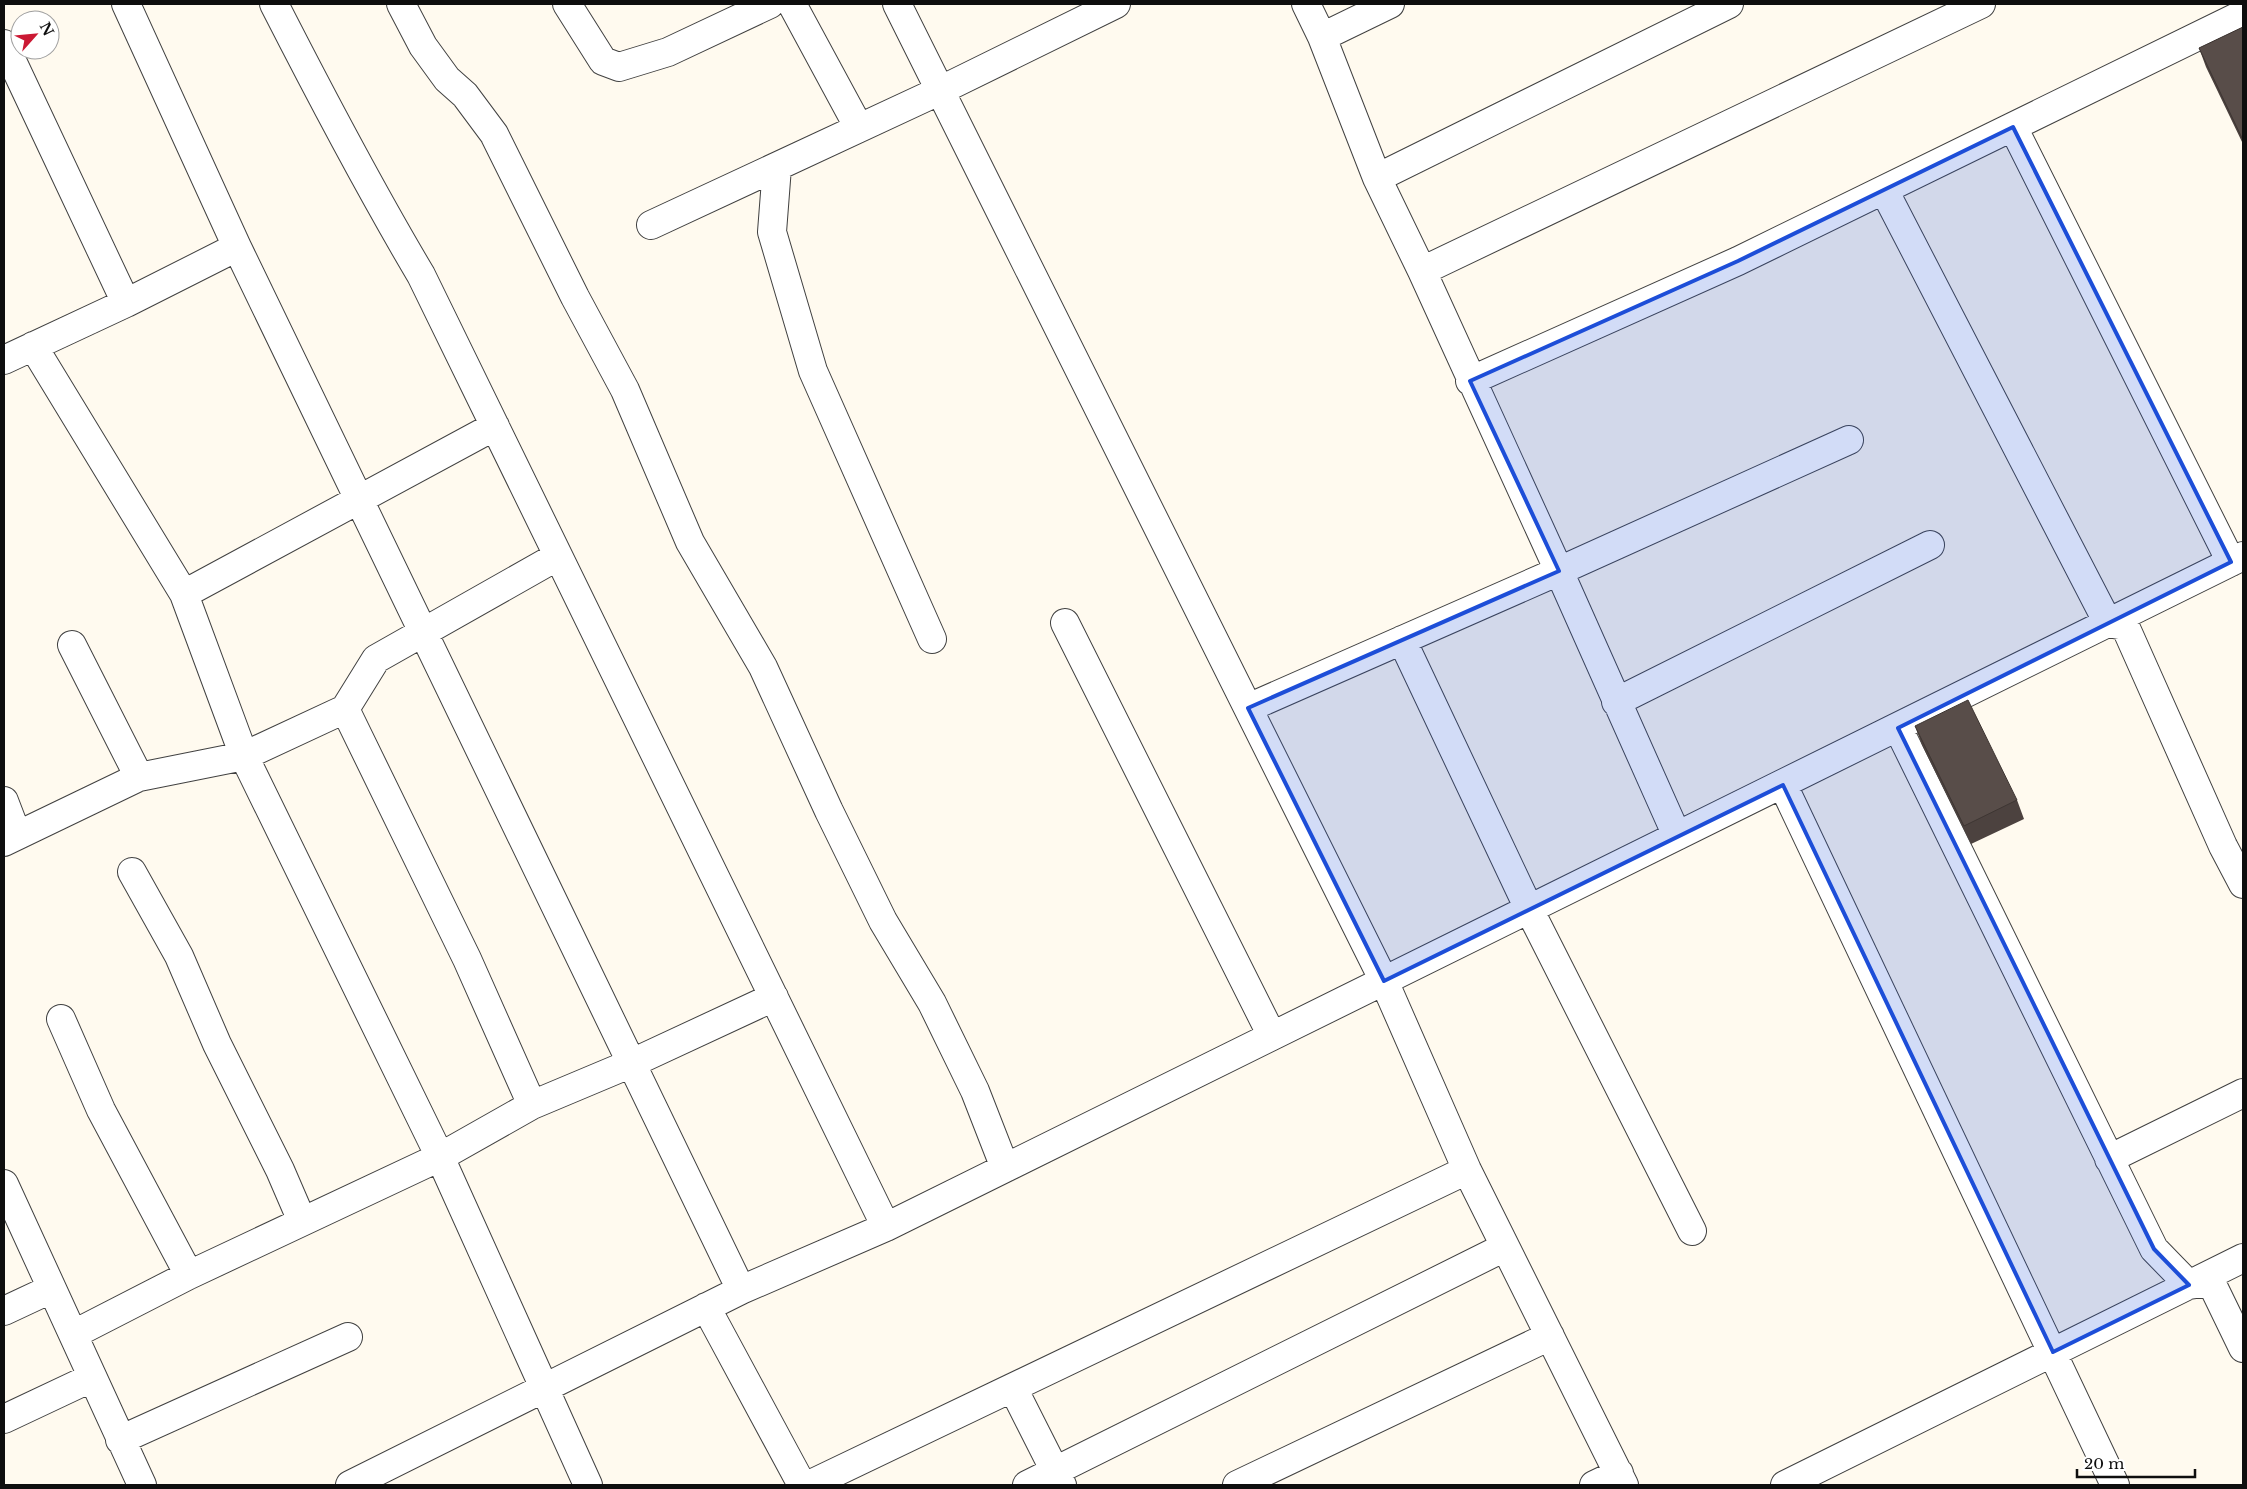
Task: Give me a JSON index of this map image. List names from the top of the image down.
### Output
{
  "scale_bar": "20 m",
  "north": "top right"
}
